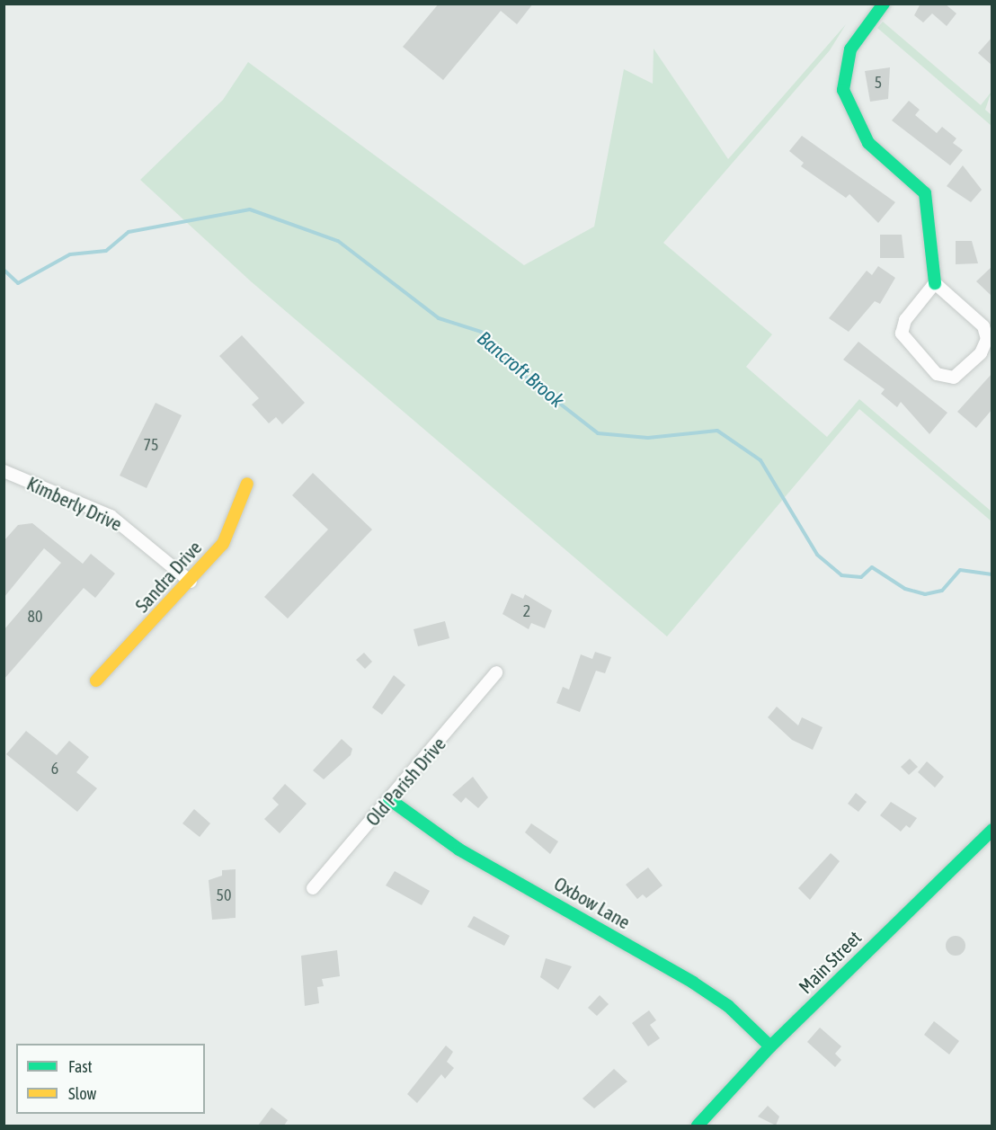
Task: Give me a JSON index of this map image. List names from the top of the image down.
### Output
{
  "streets": {
    "street": [
      "Kimberly Drive",
      "Sandra Drive",
      "Old Parish Drive",
      "Oxbow Lane",
      "Main Street"
    ]
  },
  "crossings": [
    ["Kimberly Drive", "Sandra Drive"],
    ["Old Parish Drive", "Oxbow Lane"],
    ["Oxbow Lane", "Main Street"]
  ],
  "water": ["Bancroft Brook"],
  "house_numbers": [
    "5",
    "75",
    "2",
    "80",
    "6",
    "50"
  ],
  "legend": ["Fast", "Slow"]
}
